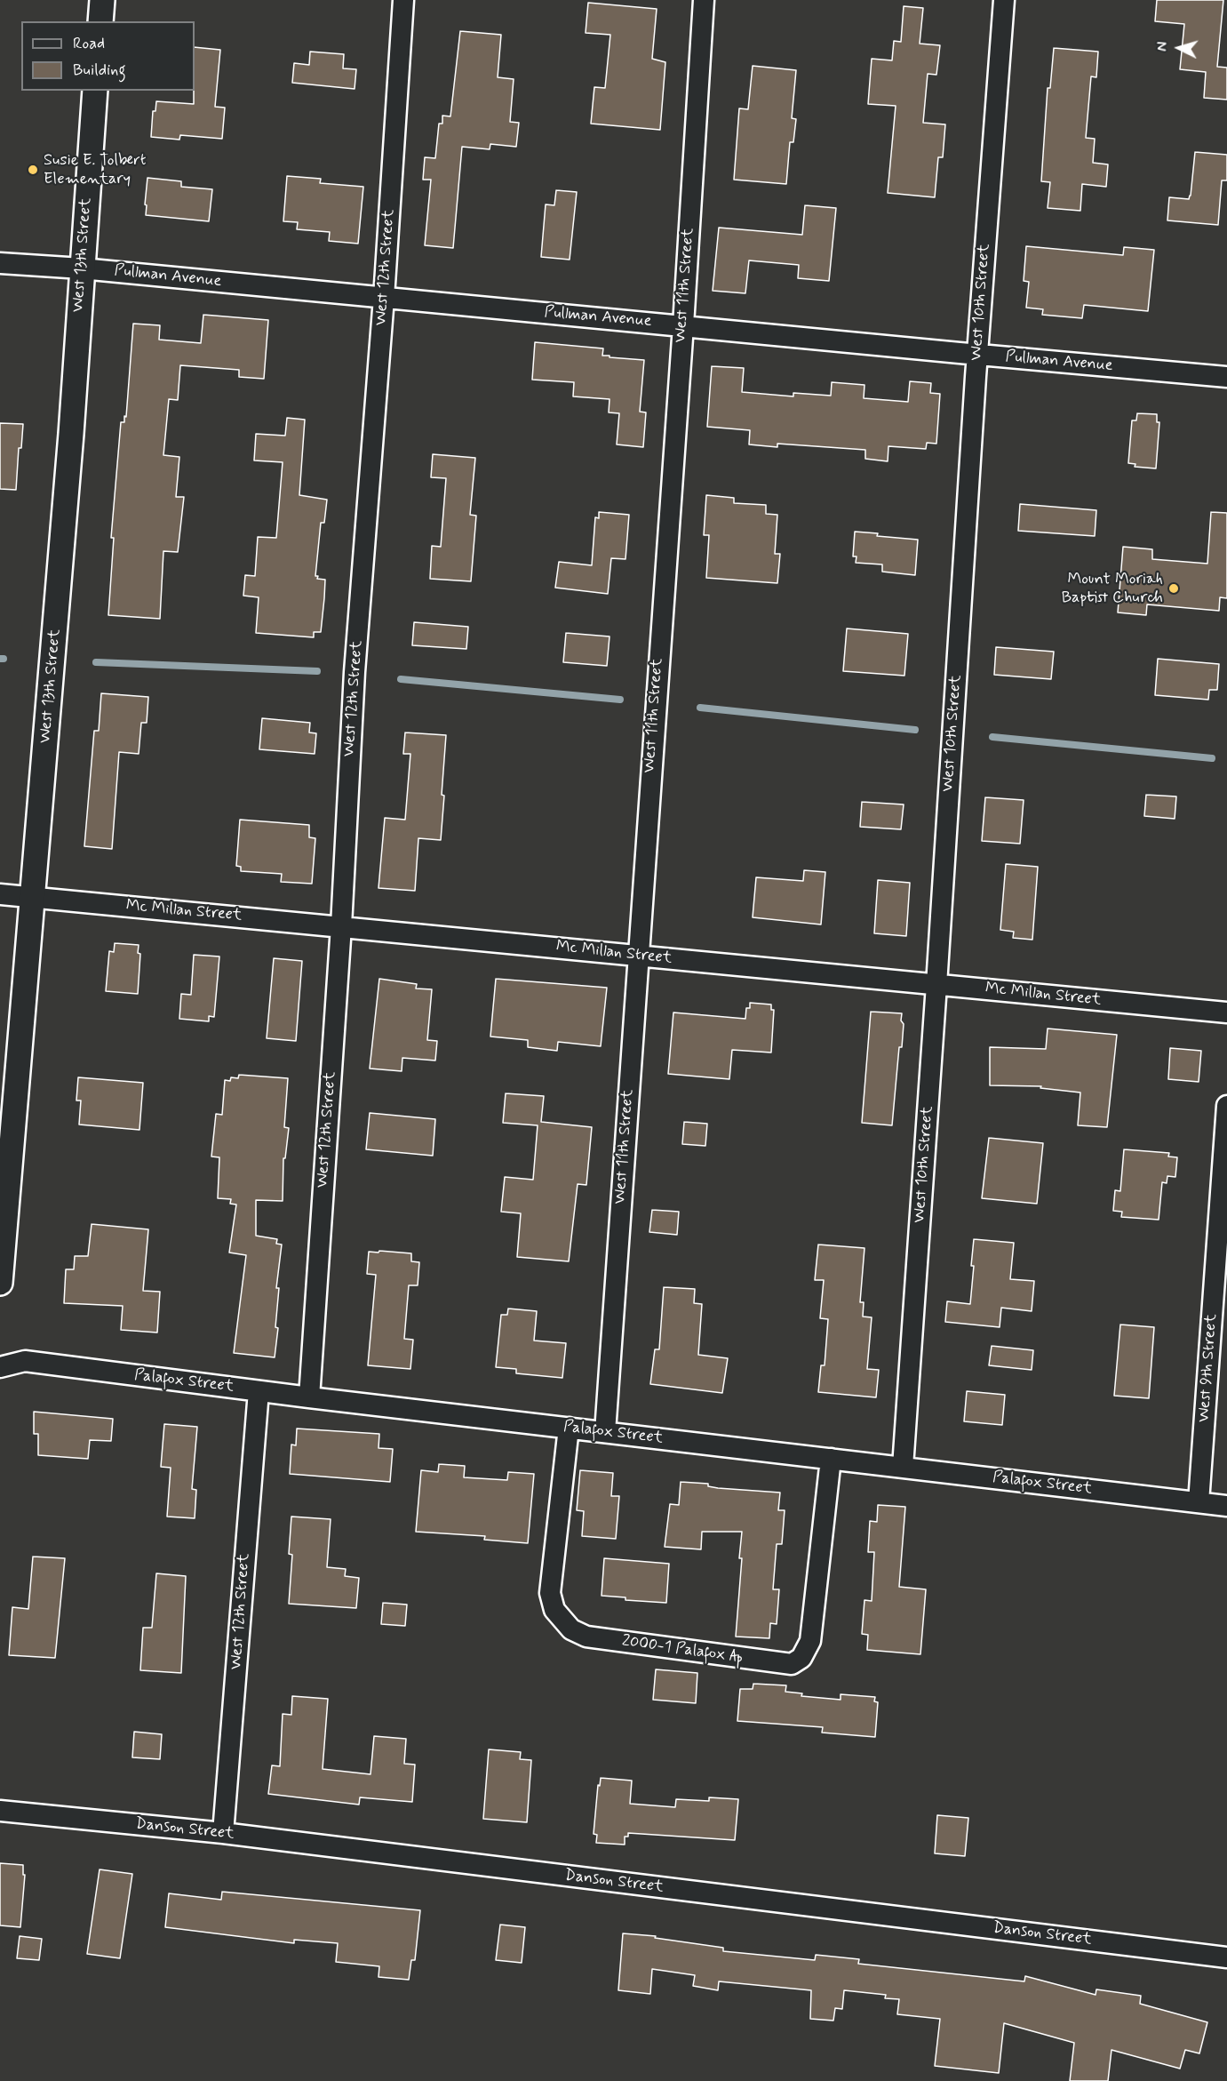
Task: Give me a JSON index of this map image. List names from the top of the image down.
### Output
{
  "streets": {
    "street": [
      "West 13th Street",
      "West 12th Street",
      "Pullman Avenue",
      "West 11th Street",
      "West 10th Street",
      "Mc Millan Street",
      "West 9th Street",
      "Palafox Street",
      "2000-1 Palafox Ap",
      "Danson Street"
    ]
  },
  "crossings": [
    ["West 13th Street", "Pullman Avenue"],
    ["West 13th Street", "Mc Millan Street"],
    ["West 12th Street", "Pullman Avenue"],
    ["West 12th Street", "Mc Millan Street"],
    ["West 12th Street", "Palafox Street"],
    ["West 12th Street", "Danson Street"],
    ["Pullman Avenue", "West 11th Street"],
    ["Pullman Avenue", "West 10th Street"],
    ["West 11th Street", "Mc Millan Street"],
    ["West 11th Street", "Palafox Street"],
    ["West 10th Street", "Mc Millan Street"],
    ["West 10th Street", "Palafox Street"],
    ["West 9th Street", "Palafox Street"],
    ["Palafox Street", "2000-1 Palafox Ap"]
  ],
  "places": ["Susie E. Tolbert Elementary", "Mount Moriah Baptist Church"],
  "legend": ["Road", "Building"],
  "north": "left"
}
